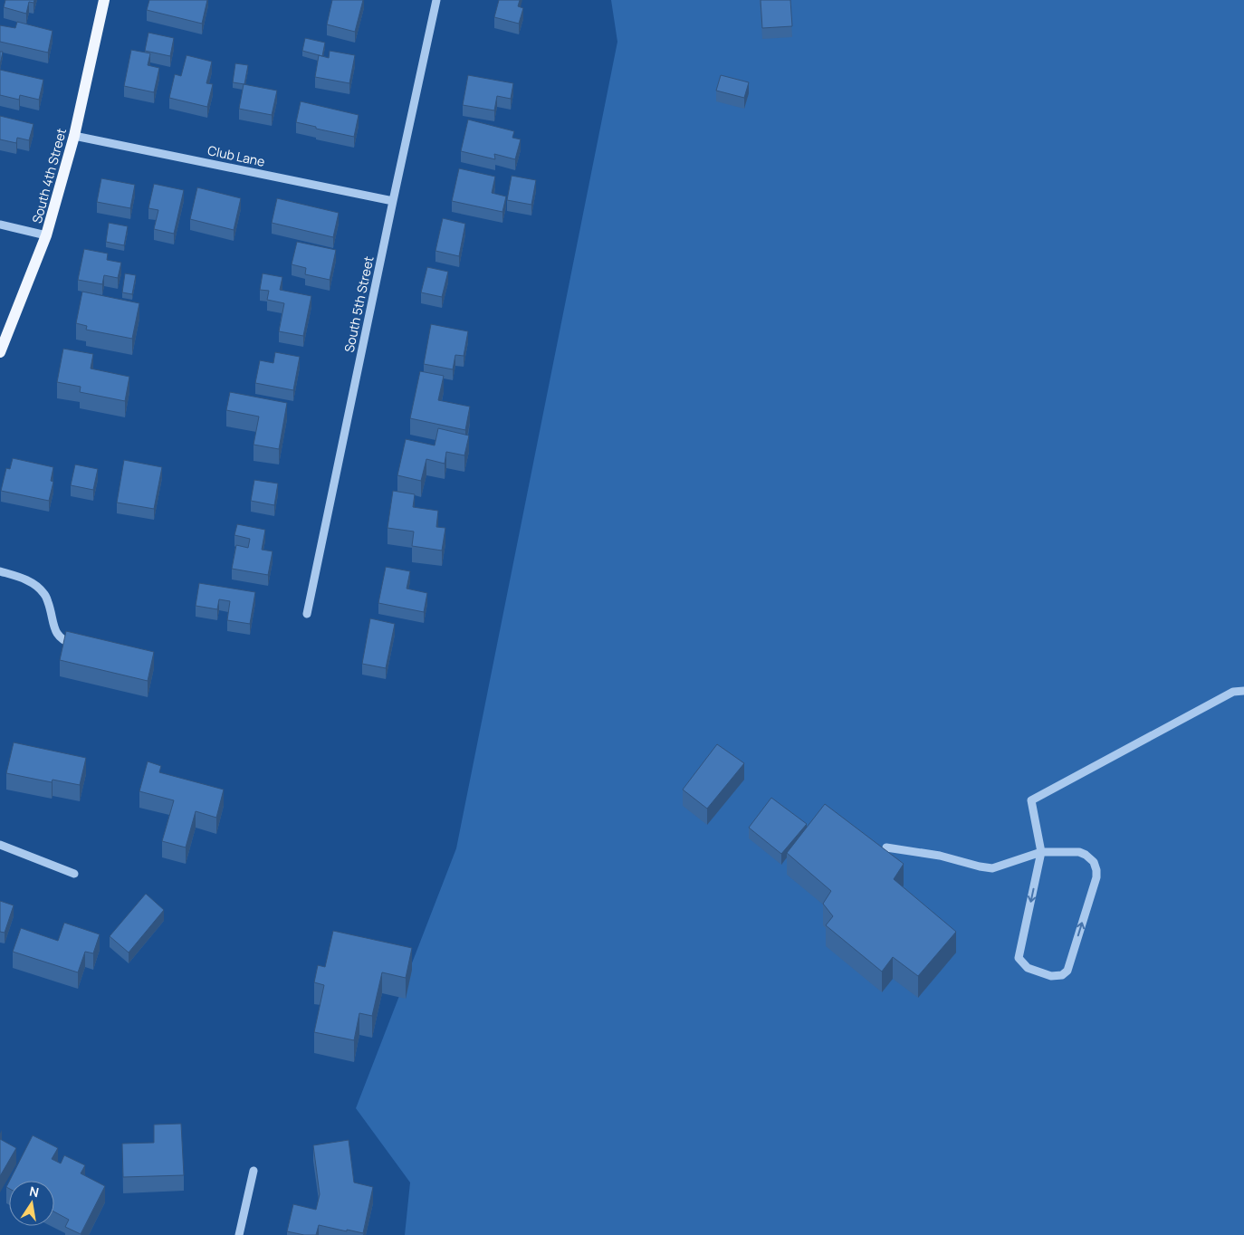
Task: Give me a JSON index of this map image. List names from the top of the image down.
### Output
{
  "streets": {
    "main road": ["South 4th Street"],
    "street": ["Club Lane", "South 5th Street"]
  },
  "crossings": [
    ["Club Lane", "South 4th Street"],
    ["Club Lane", "South 5th Street"]
  ],
  "north": "top"
}
